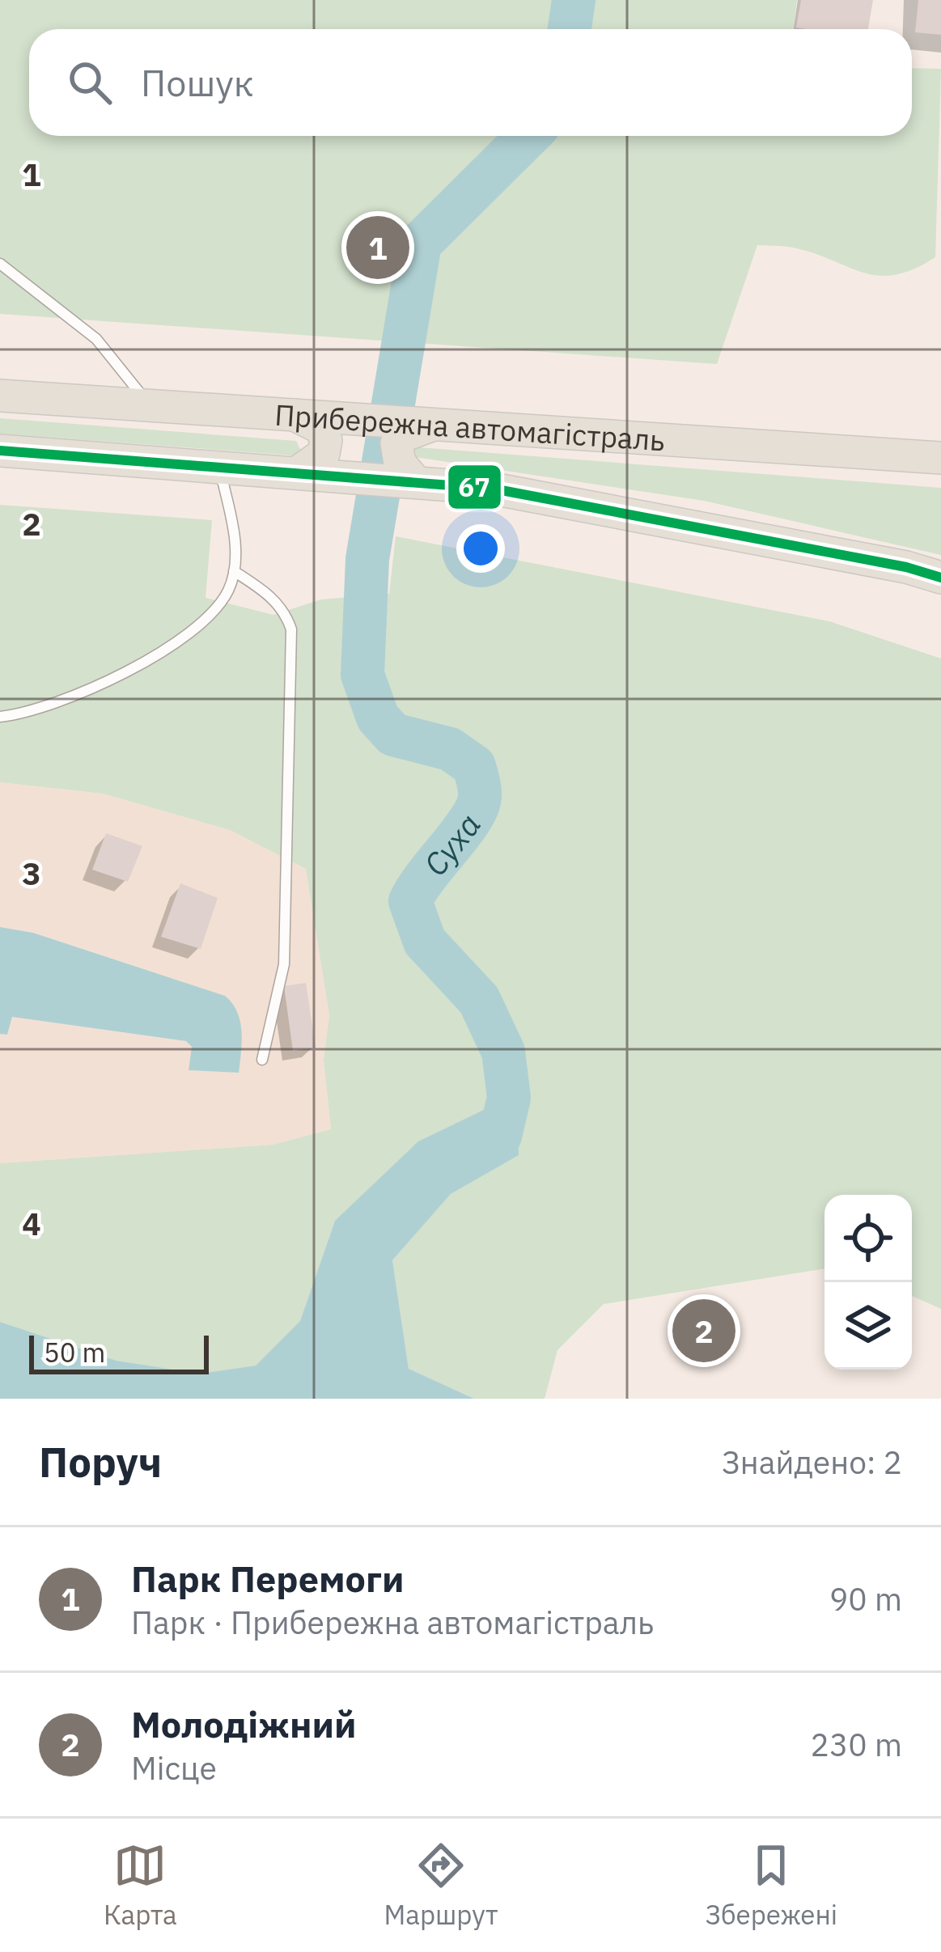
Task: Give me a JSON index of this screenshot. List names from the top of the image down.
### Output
{
  "streets": {
    "main road": ["Прибережна автомагістраль"]
  },
  "water": ["Суха"],
  "lines": ["transit line 67"],
  "scale_bar": "50 m",
  "page": {
    "search": "Пошук",
    "pins": ["1", "2"],
    "scale": "50 m",
    "heading": ["Поруч", "Знайдено: 2"],
    "list": [
      {
        "mark": "1",
        "name": "Парк Перемоги",
        "note": "Парк · Прибережна автомагістраль",
        "value": "90 m"
      },
      {
        "mark": "2",
        "name": "Молодіжний",
        "note": "Місце",
        "value": "230 m"
      }
    ],
    "nav": ["Карта", "Маршрут", "Збережені"]
  },
  "grid": {
    "rows": [
      "1",
      "2",
      "3",
      "4"
    ]
  }
}
